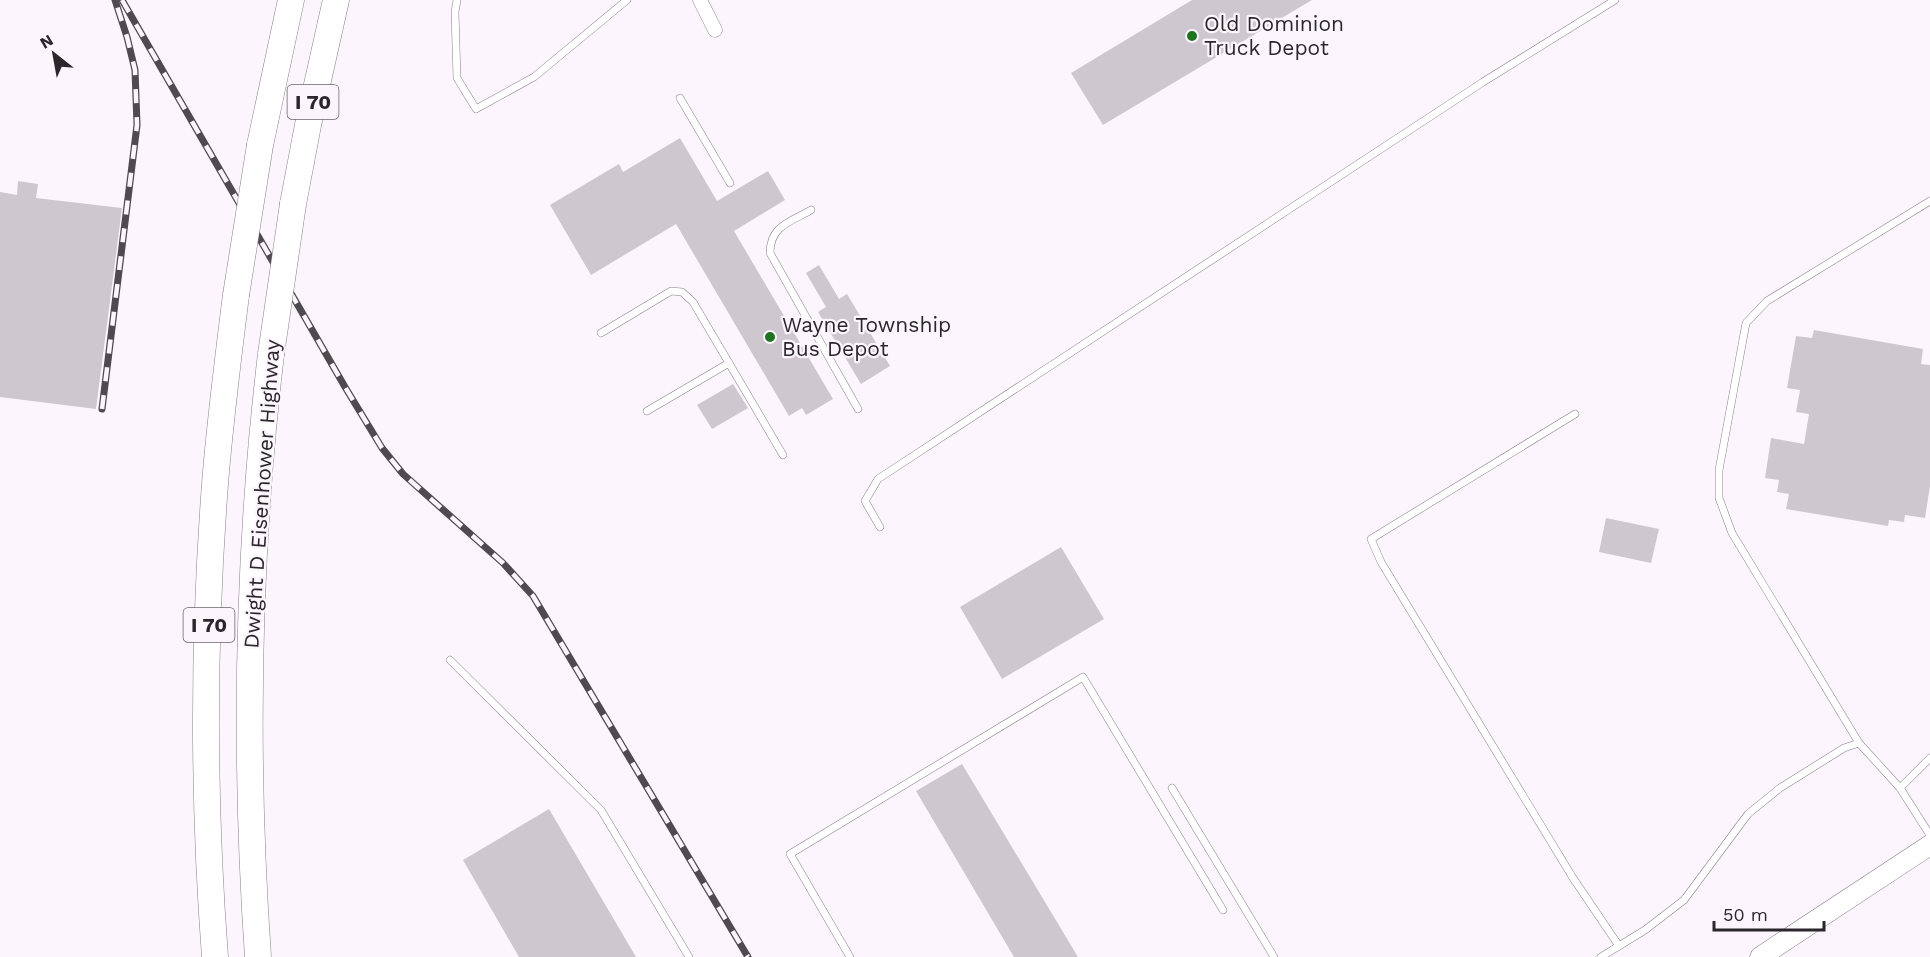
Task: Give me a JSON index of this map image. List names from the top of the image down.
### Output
{
  "streets": {
    "highway": ["I 70", "Dwight D Eisenhower Highway"]
  },
  "places": ["Old Dominion Truck Depot", "Wayne Township Bus Depot"],
  "scale_bar": "50 m",
  "north": "top left"
}
